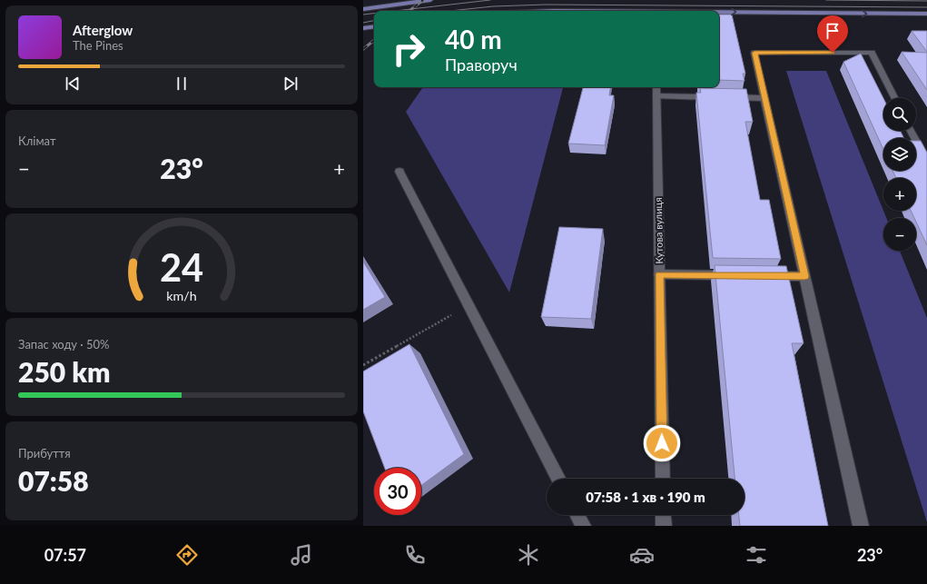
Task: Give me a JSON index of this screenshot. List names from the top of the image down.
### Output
{
  "streets": {
    "street": ["Кутова вулиця"]
  },
  "page": {
    "turn": ["40 m", "Праворуч"],
    "song": ["Afterglow", "The Pines"],
    "map_buttons": ["+", "−"],
    "tile": [
      "Клімат",
      ["Запас ходу · 50%", "250 km"],
      ["Прибуття", "07:58"]
    ],
    "heat": ["−", "23°", "+"],
    "limit": "30",
    "trip": "07:58 · 1 хв · 190 m",
    "tabs": ["07:57", "23°"],
    "gauge": ["24", "km/h"]
  }
}
